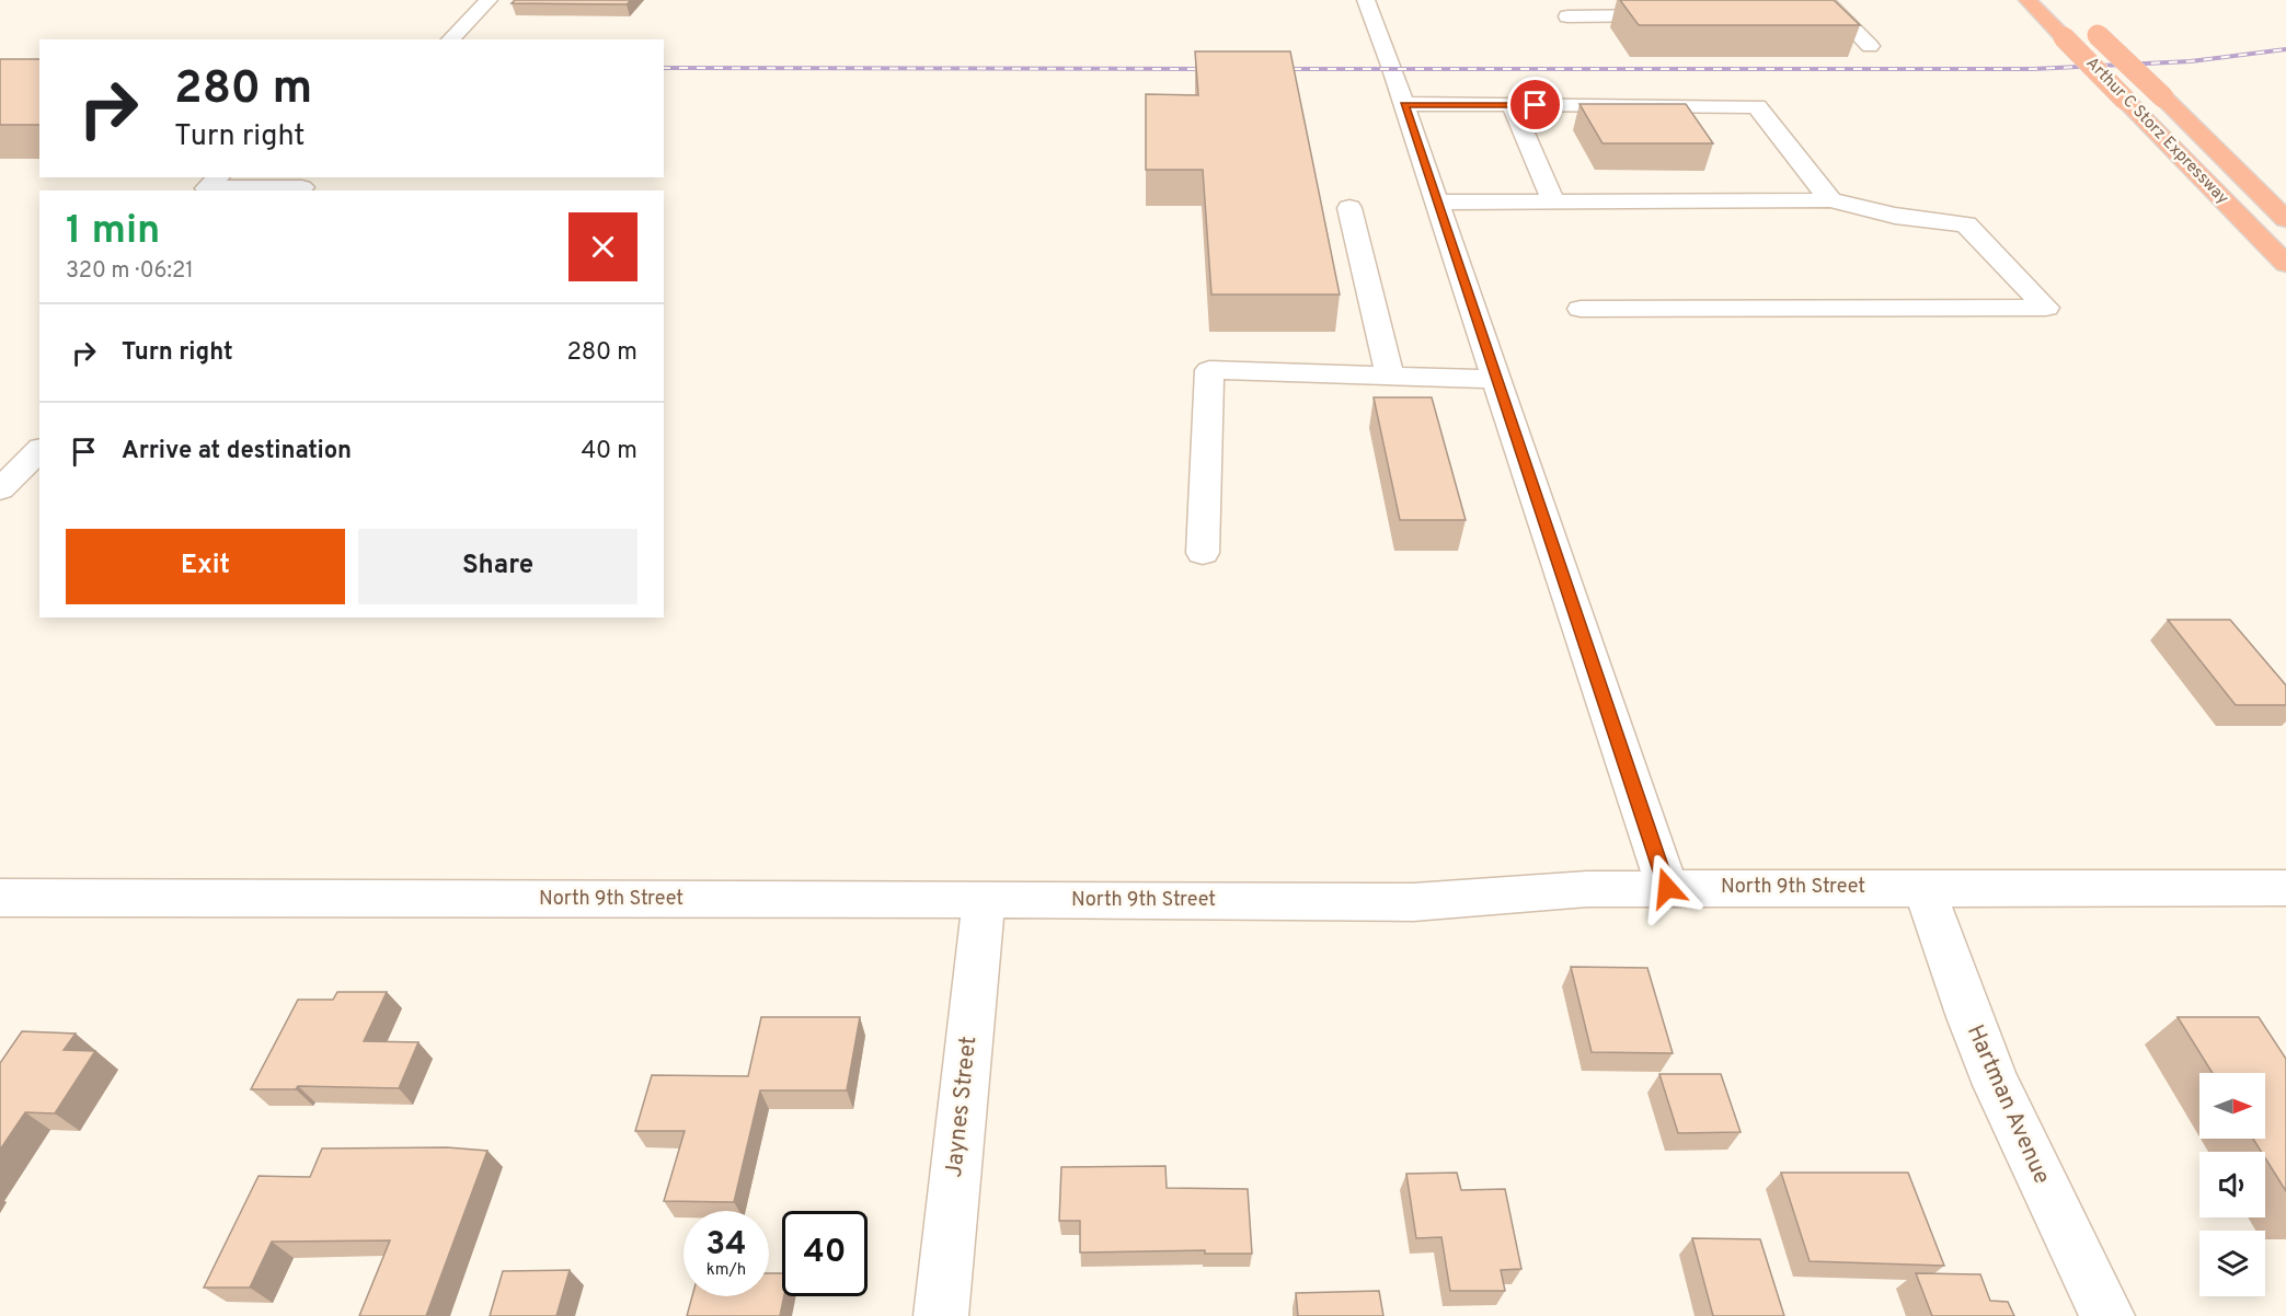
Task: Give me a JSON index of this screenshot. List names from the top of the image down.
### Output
{
  "streets": {
    "highway": ["Arthur C Storz Expressway"],
    "street": ["North 9th Street", "Hartman Avenue", "Jaynes Street"]
  },
  "crossings": [
    ["North 9th Street", "Hartman Avenue"],
    ["North 9th Street", "Jaynes Street"]
  ],
  "north": "right",
  "page": {
    "turn": ["280 m", "Turn right"],
    "heading": ["1 min", "320 m · 06:21"],
    "list": [
      {
        "name": "Turn right",
        "value": "280 m"
      },
      {
        "name": "Arrive at destination",
        "value": "40 m"
      }
    ],
    "buttons": ["Exit", "Share"],
    "speed": "34 km/h",
    "limit": "40"
  }
}
